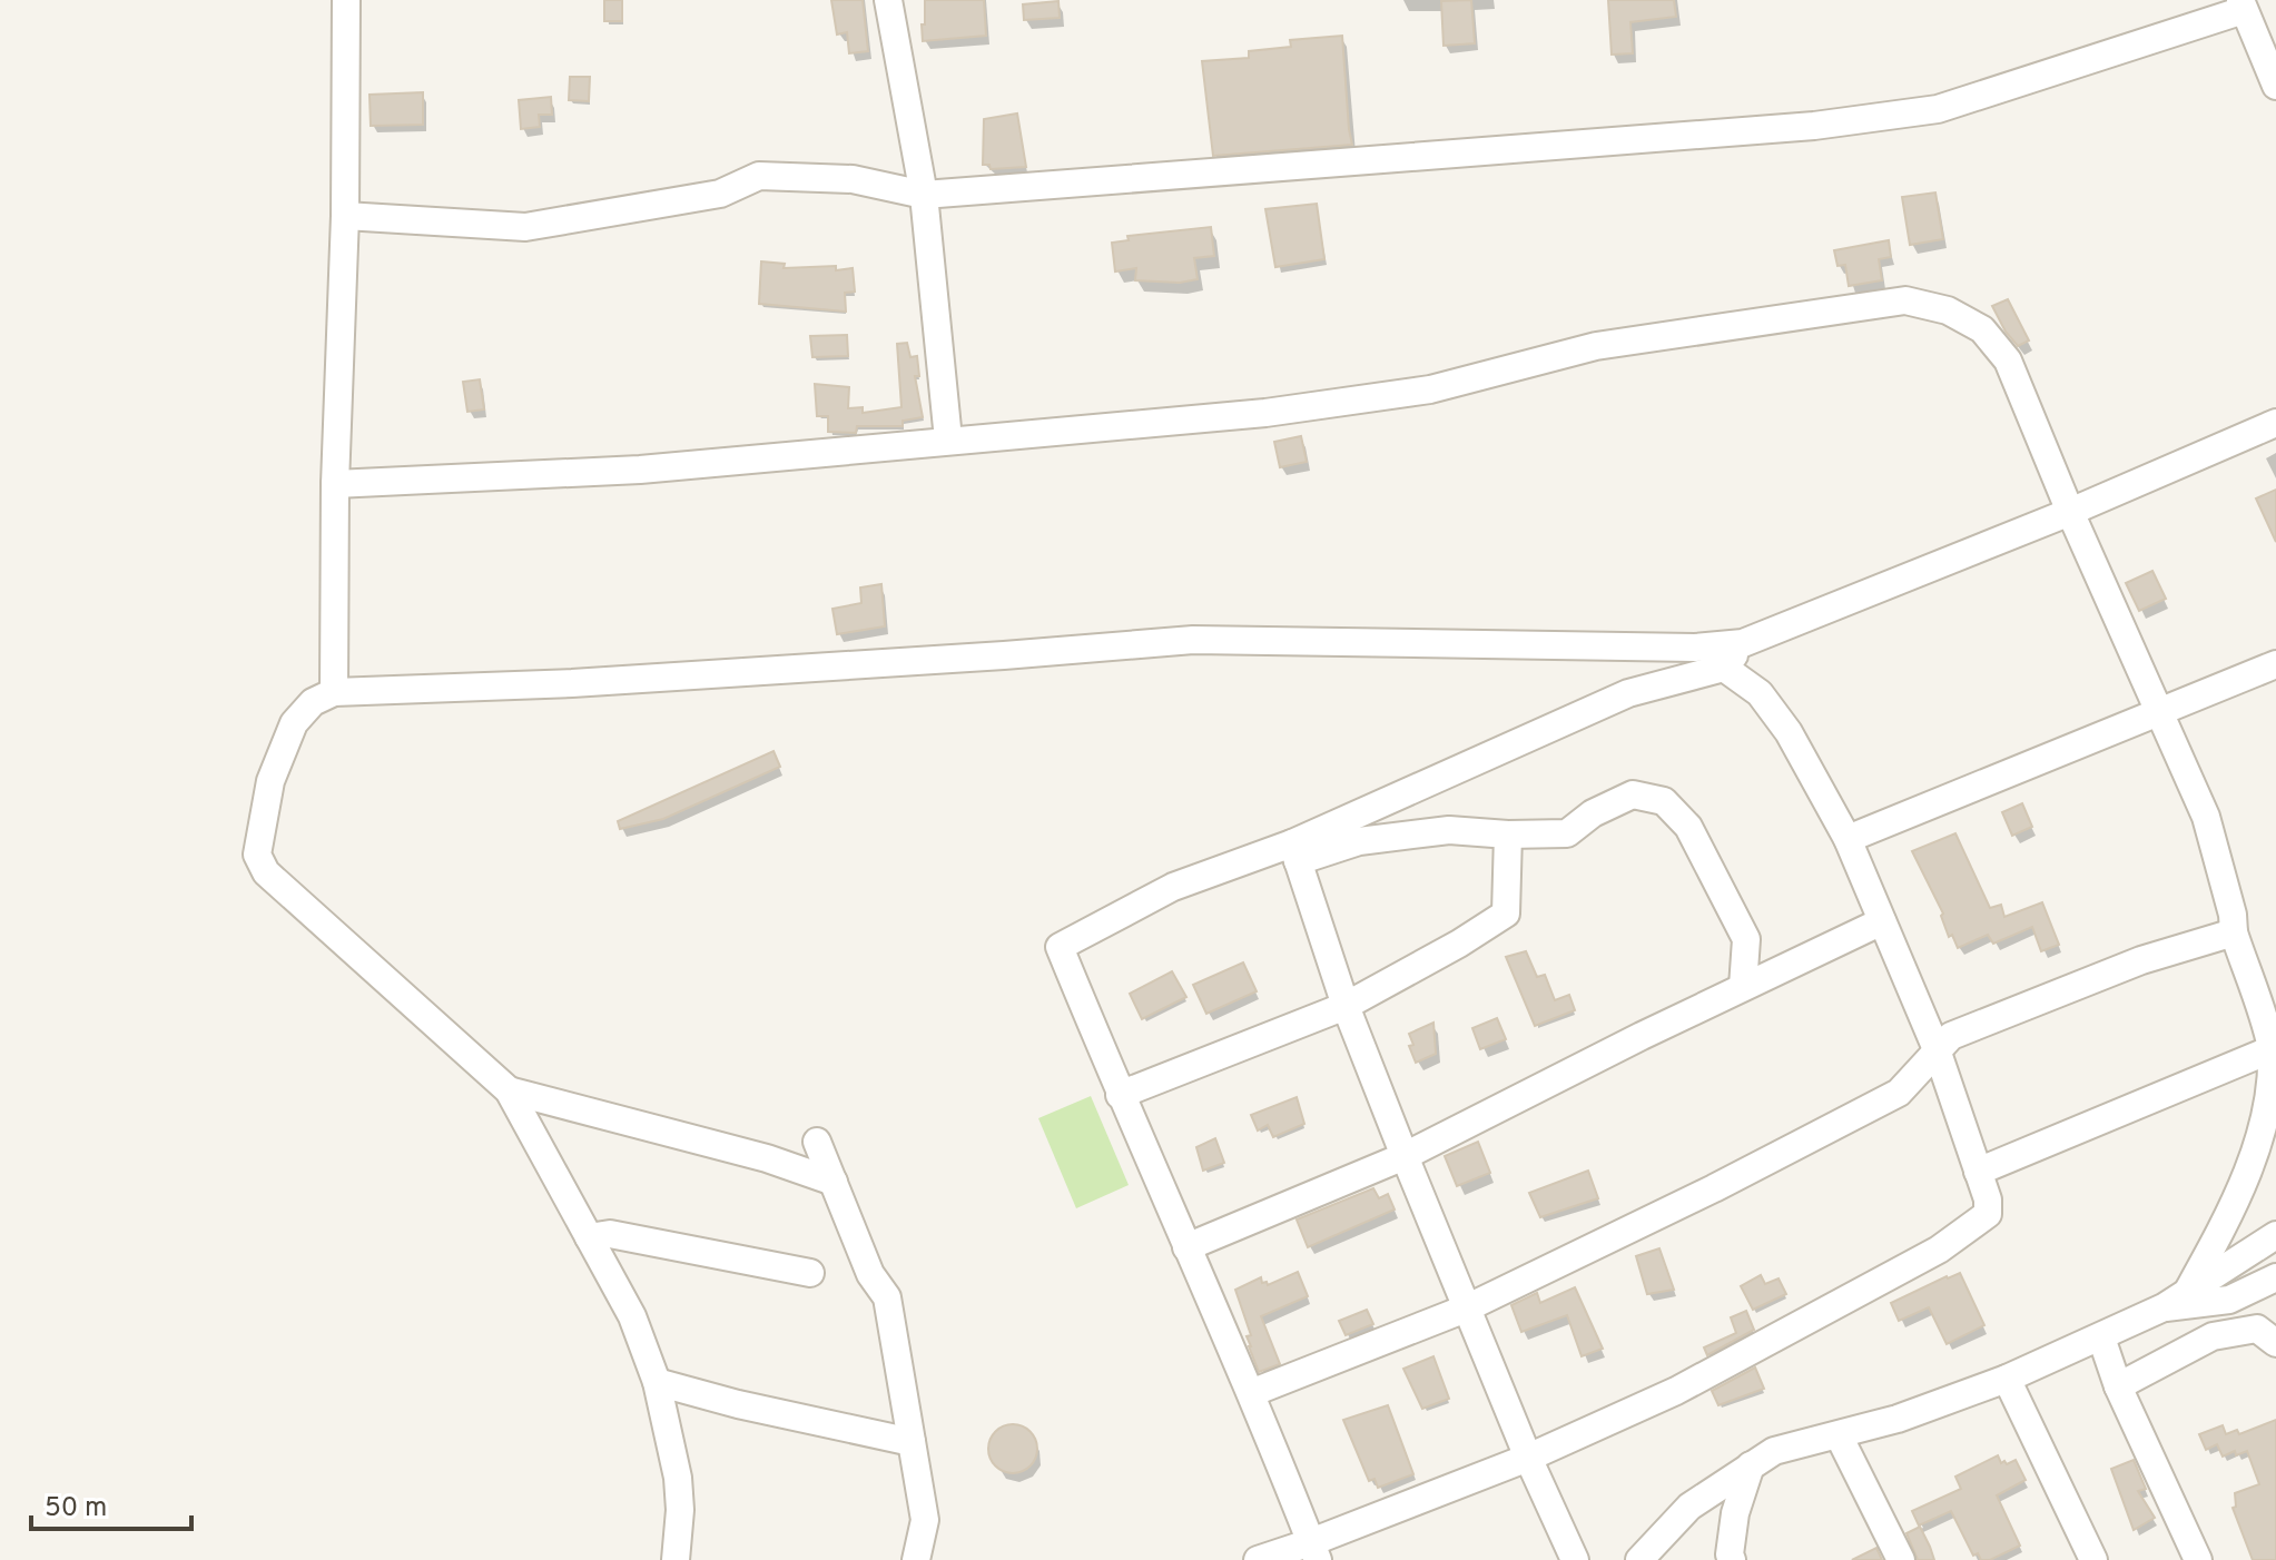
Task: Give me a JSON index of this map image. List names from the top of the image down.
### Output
{
  "scale_bar": "50 m"
}
